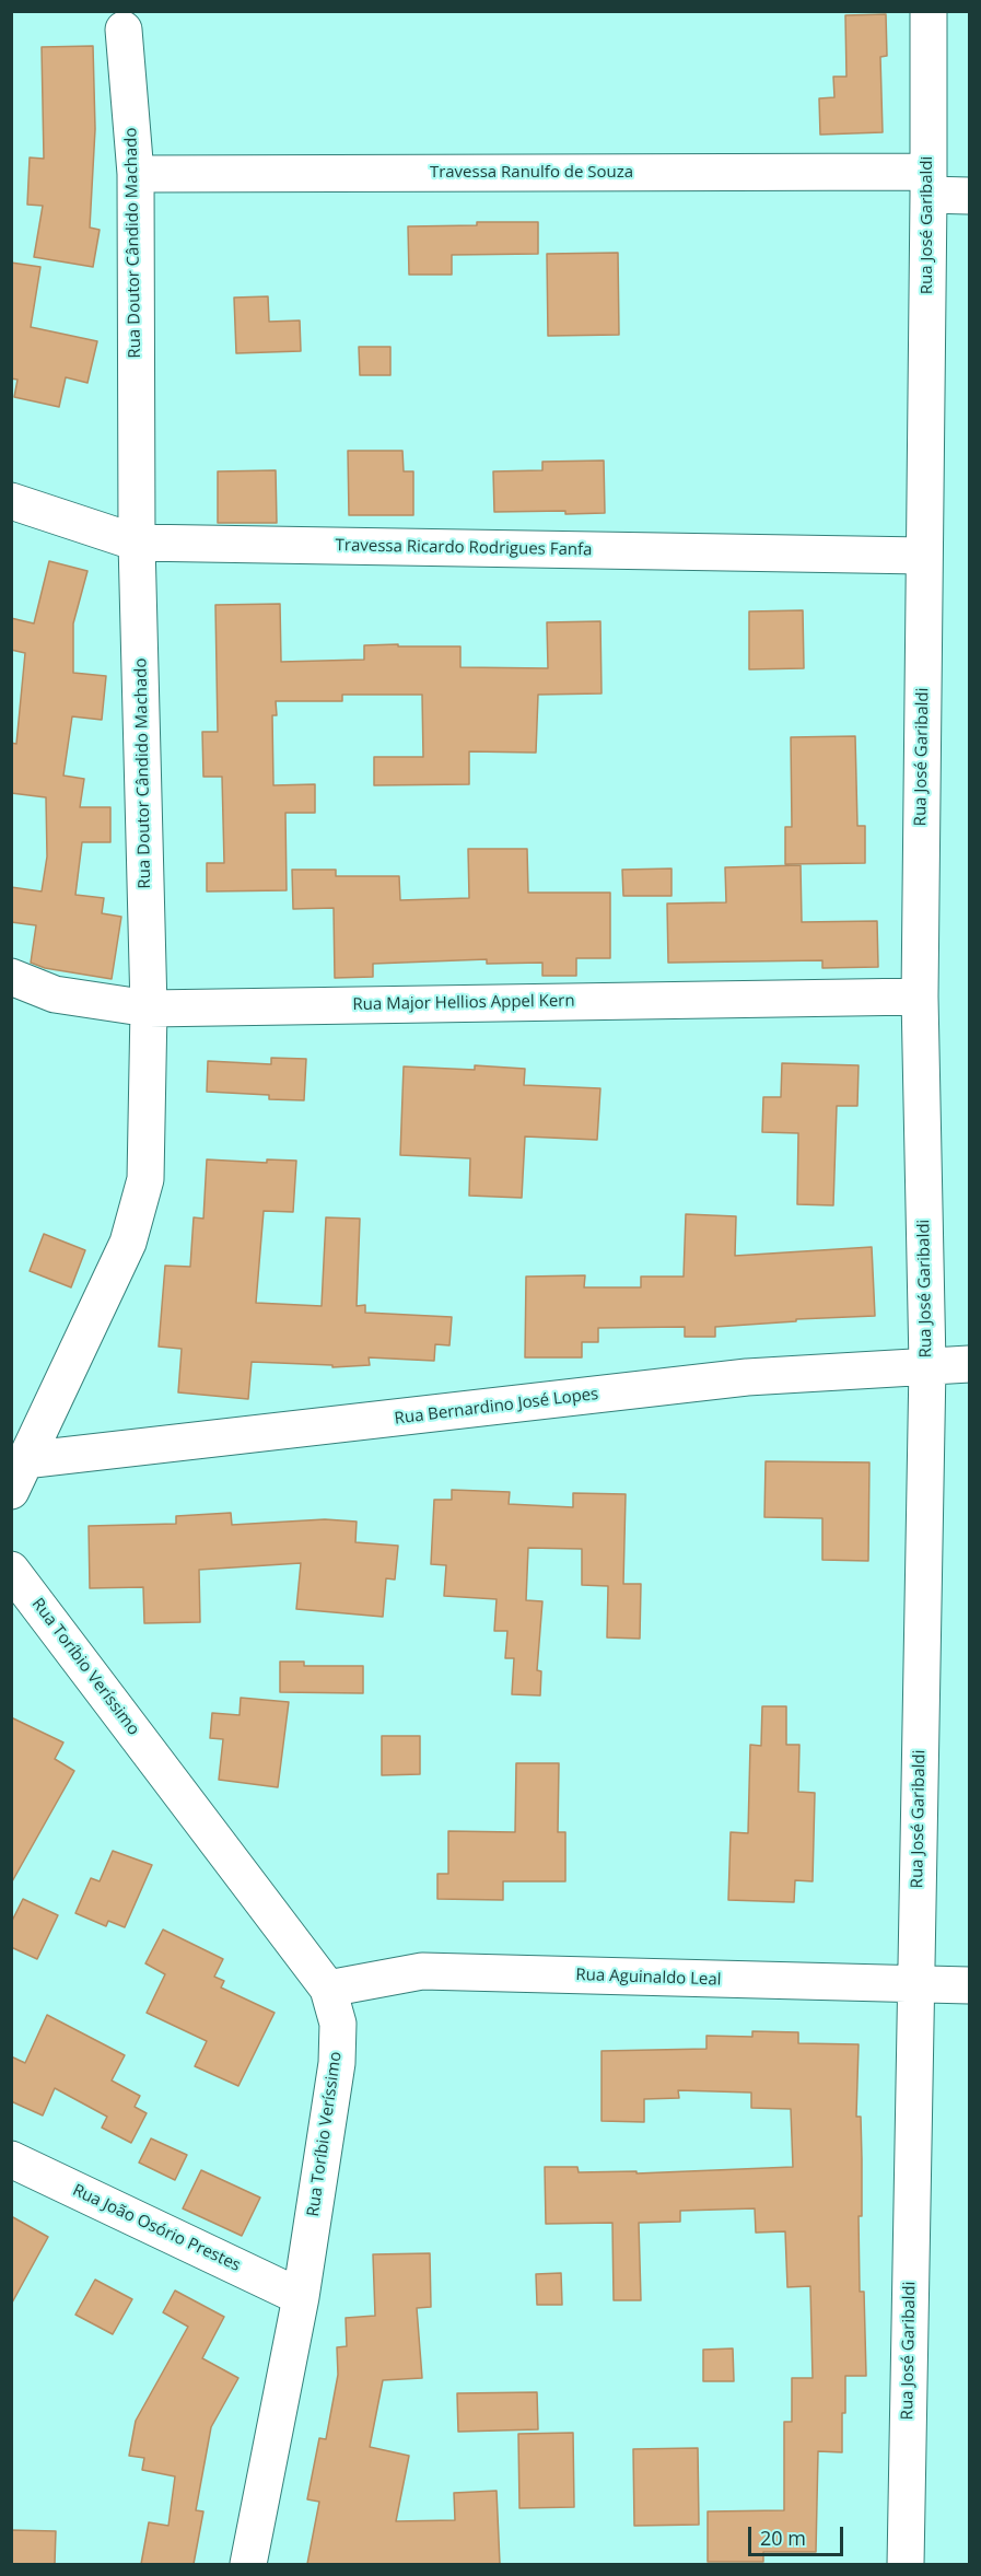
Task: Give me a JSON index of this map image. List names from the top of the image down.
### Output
{
  "streets": {
    "street": [
      "Travessa Ranulfo de Souza",
      "Rua José Garibaldi",
      "Rua Doutor Cândido Machado",
      "Travessa Ricardo Rodrigues Fanfa",
      "Rua Major Hellios Appel Kern",
      "Rua Bernardino José Lopes",
      "Rua Toríbio Veríssimo",
      "Rua Aguinaldo Leal",
      "Rua João Osório Prestes"
    ]
  },
  "crossings": [
    ["Travessa Ranulfo de Souza", "Rua José Garibaldi"],
    ["Travessa Ranulfo de Souza", "Rua Doutor Cândido Machado"],
    ["Rua José Garibaldi", "Travessa Ricardo Rodrigues Fanfa"],
    ["Rua José Garibaldi", "Rua Major Hellios Appel Kern"],
    ["Rua José Garibaldi", "Rua Bernardino José Lopes"],
    ["Rua José Garibaldi", "Rua Aguinaldo Leal"],
    ["Rua Doutor Cândido Machado", "Travessa Ricardo Rodrigues Fanfa"],
    ["Rua Doutor Cândido Machado", "Rua Major Hellios Appel Kern"],
    ["Rua Doutor Cândido Machado", "Rua Bernardino José Lopes"],
    ["Rua Toríbio Veríssimo", "Rua Aguinaldo Leal"],
    ["Rua Toríbio Veríssimo", "Rua João Osório Prestes"]
  ],
  "scale_bar": "20 m"
}
